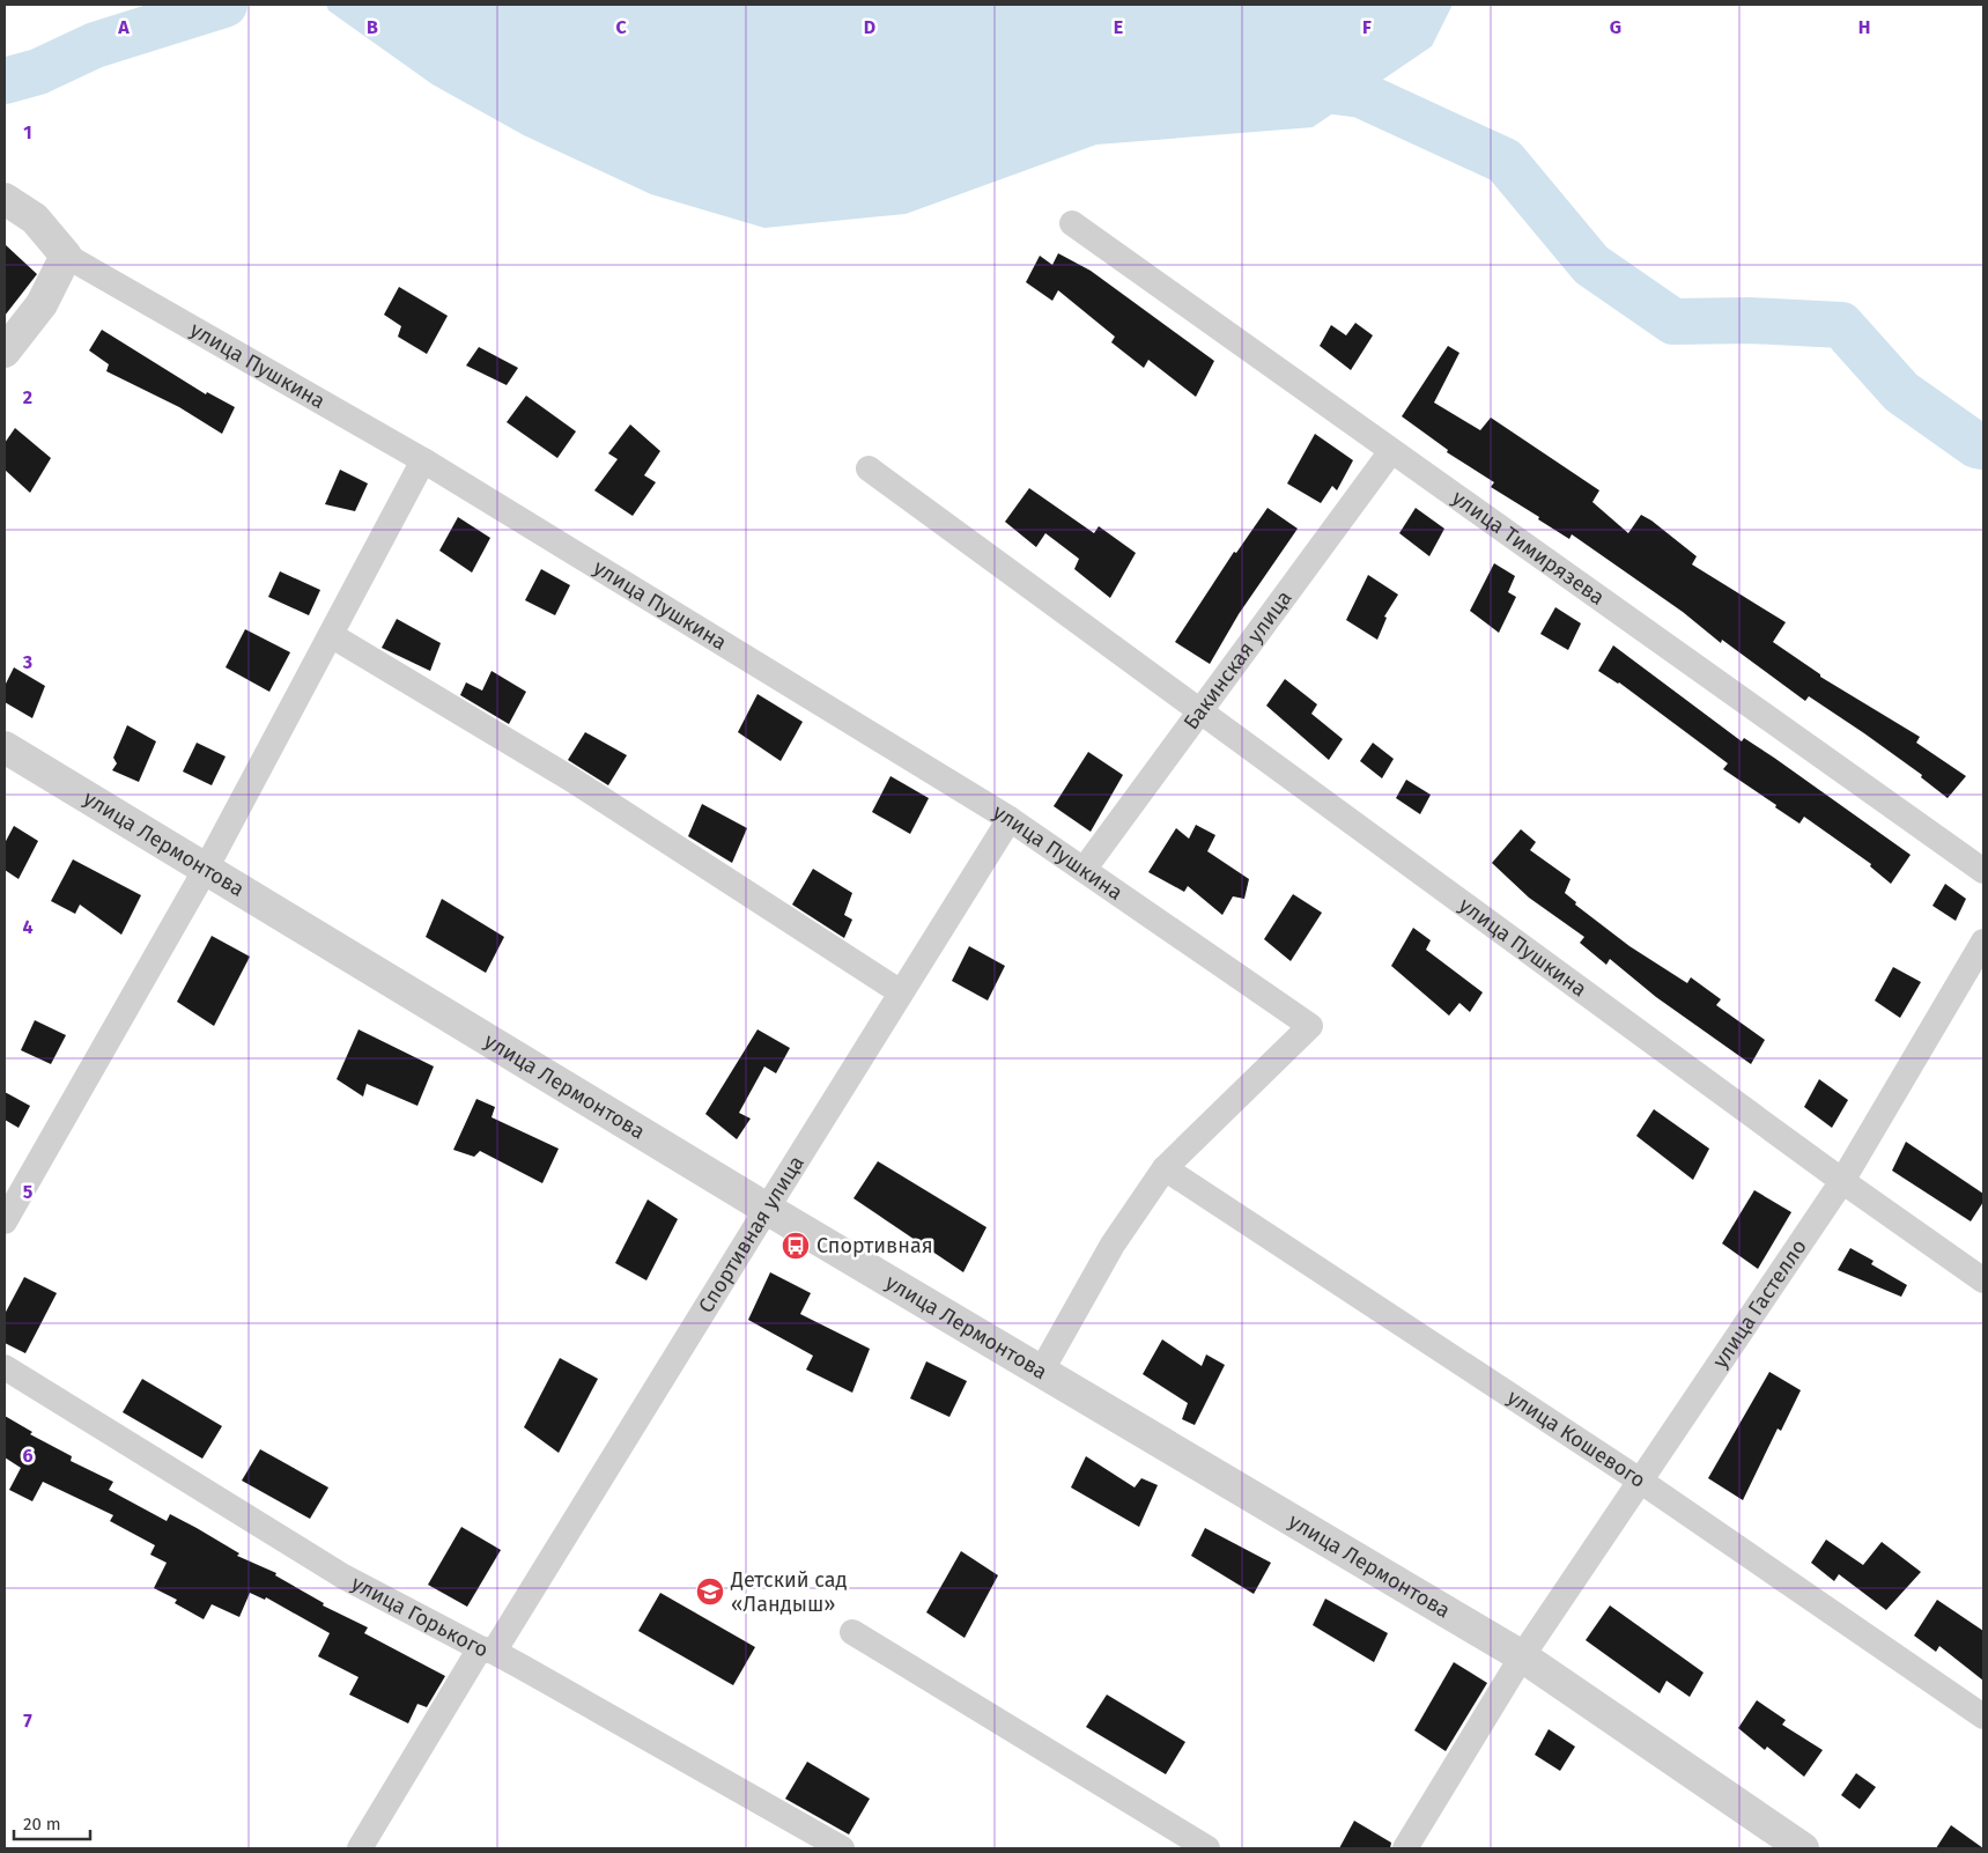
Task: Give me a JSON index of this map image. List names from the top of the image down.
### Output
{
  "streets": {
    "street": [
      "улица Пушкина",
      "улица Тимирязева",
      "Бакинская улица",
      "улица Лермонтова",
      "Спортивная улица",
      "улица Гастелло",
      "улица Кошевого",
      "улица Горького"
    ]
  },
  "crossings": [
    ["улица Пушкина", "Бакинская улица"],
    ["улица Пушкина", "Спортивная улица"],
    ["улица Пушкина", "улица Гастелло"],
    ["улица Пушкина", "улица Кошевого"],
    ["улица Тимирязева", "Бакинская улица"],
    ["улица Лермонтова", "Спортивная улица"],
    ["улица Лермонтова", "улица Гастелло"],
    ["Спортивная улица", "улица Горького"],
    ["улица Гастелло", "улица Кошевого"]
  ],
  "places": {
    "bus stop": ["Спортивная"],
    "school or university": ["Детский сад «Ландыш»"]
  },
  "scale_bar": "20 m",
  "grid": {
    "columns": [
      "A",
      "B",
      "C",
      "D",
      "E",
      "F",
      "G",
      "H"
    ],
    "rows": [
      "1",
      "2",
      "3",
      "4",
      "5",
      "6",
      "7"
    ]
  }
}
